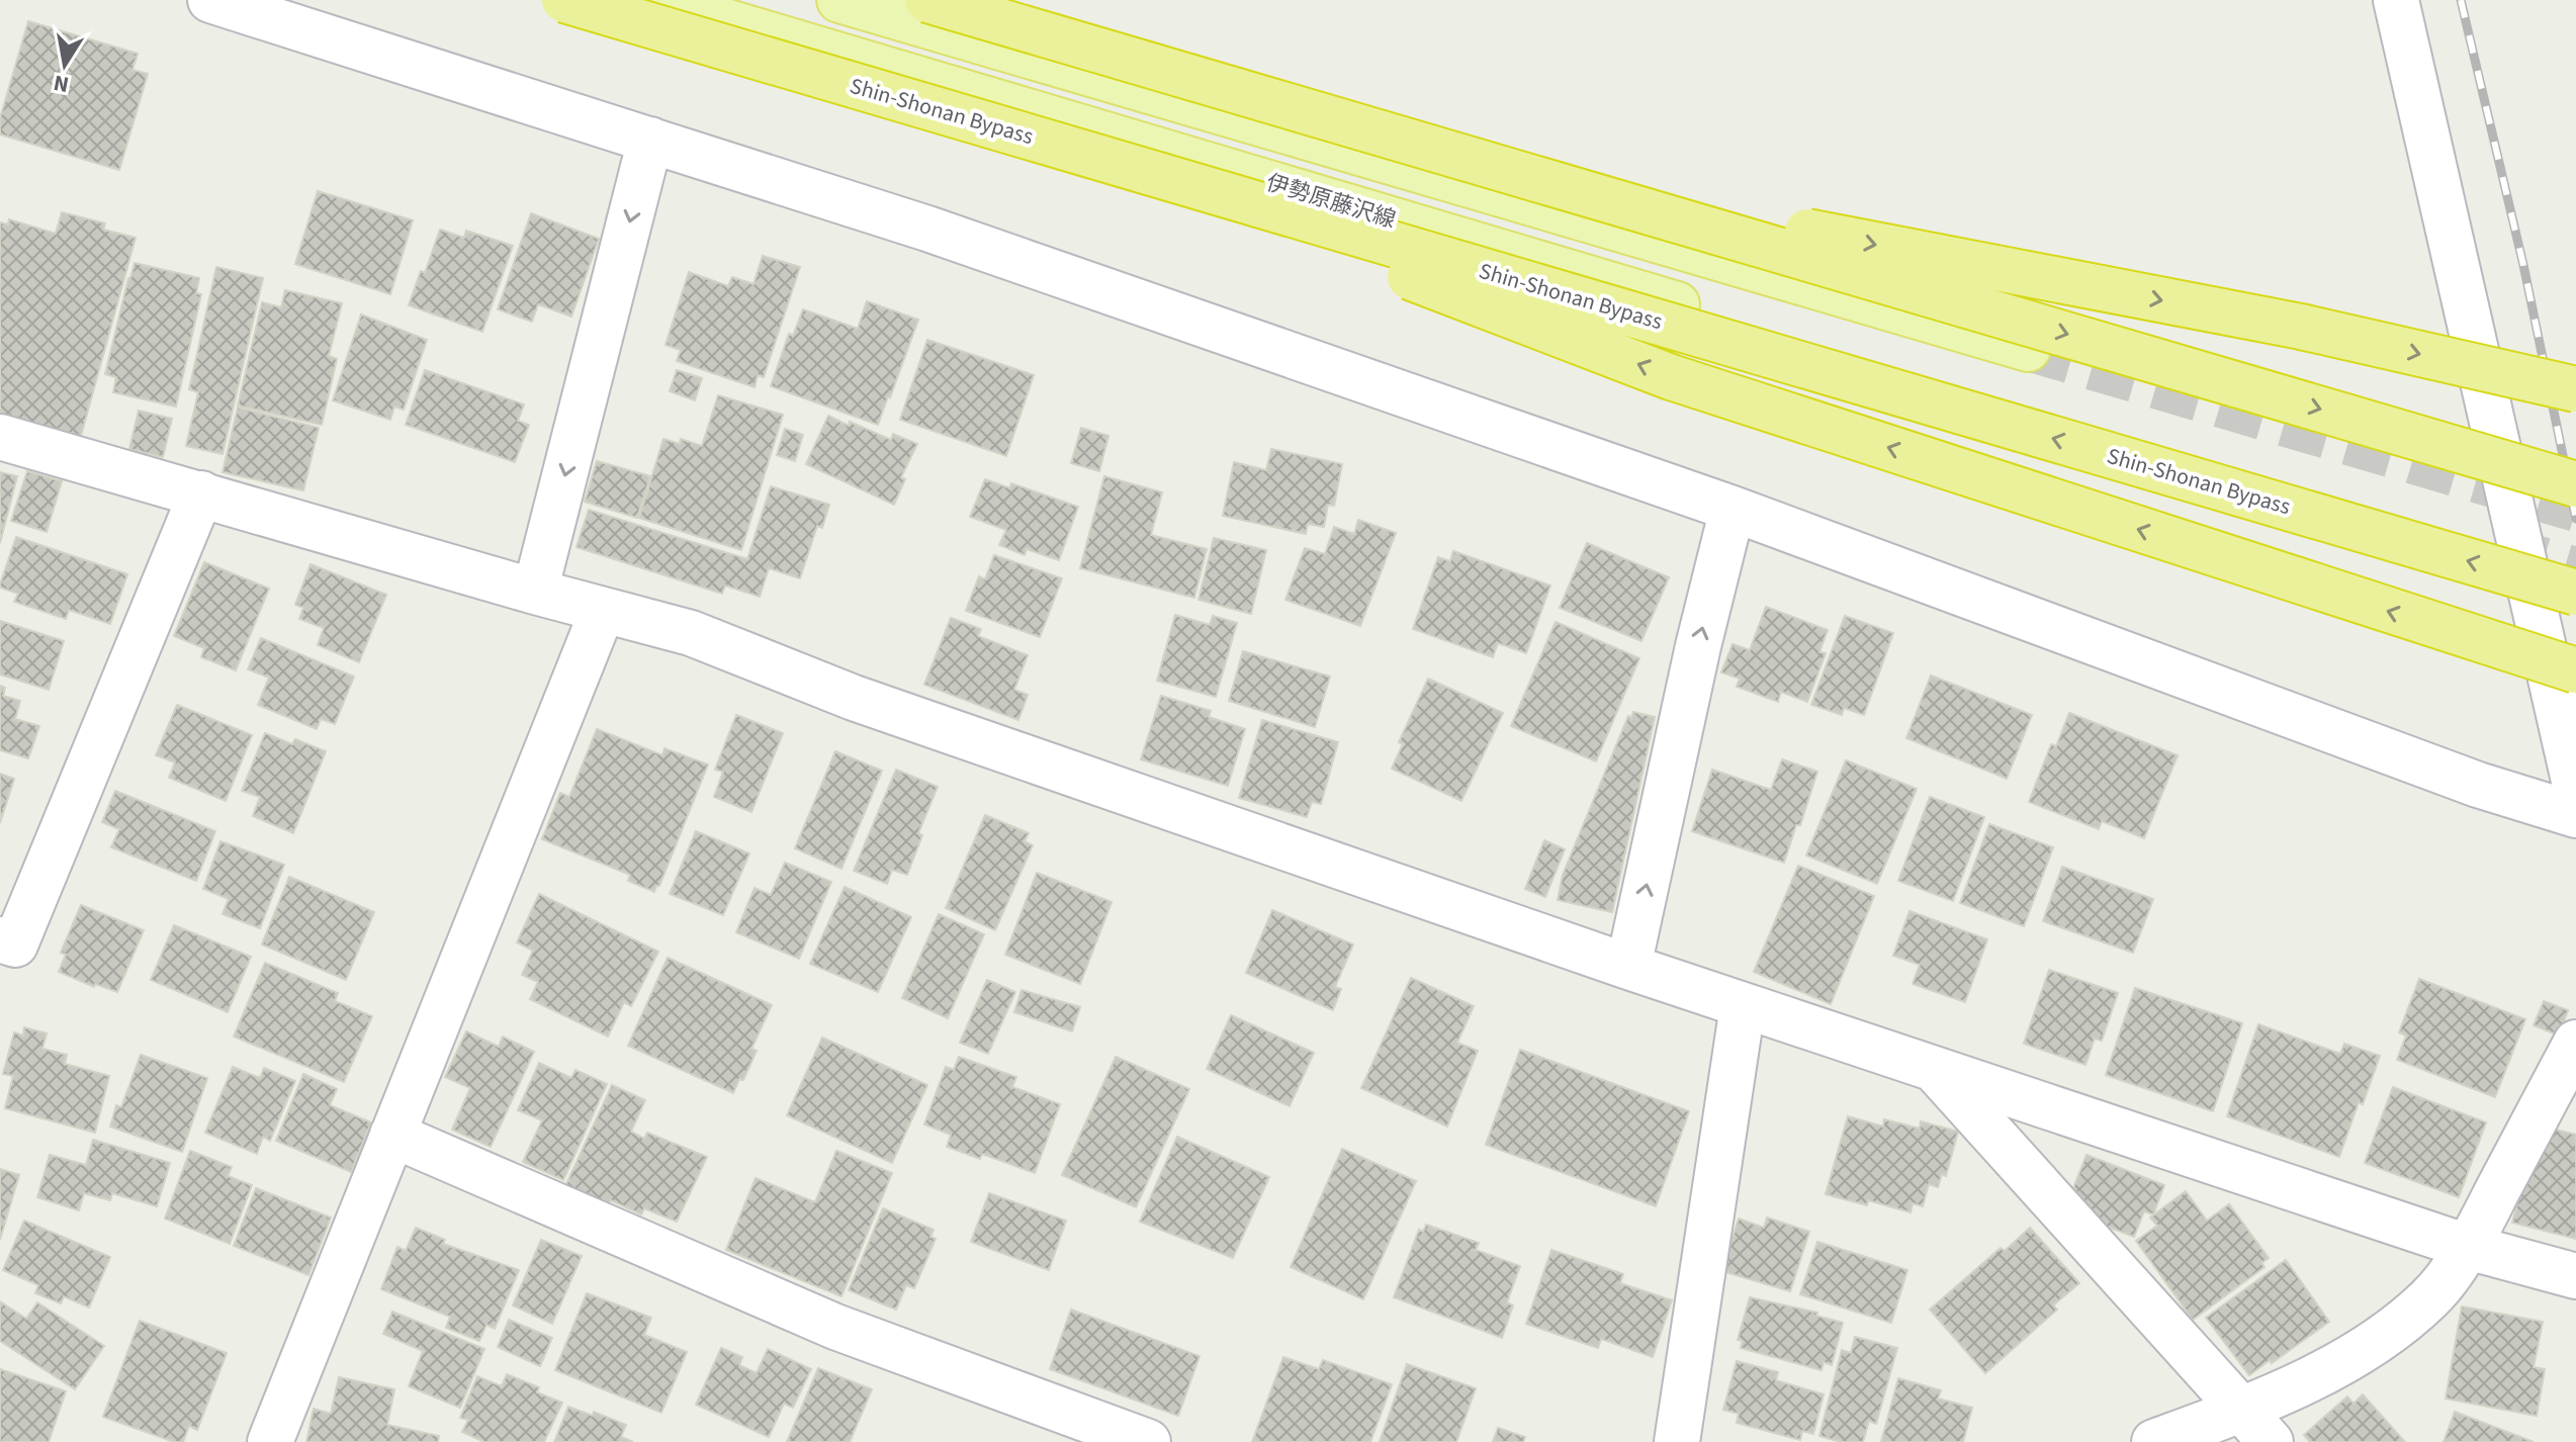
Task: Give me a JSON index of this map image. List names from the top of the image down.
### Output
{
  "streets": {
    "highway": ["Shin-Shonan Bypass"],
    "main road": ["伊勢原藤沢線"]
  },
  "north": "bottom"
}
